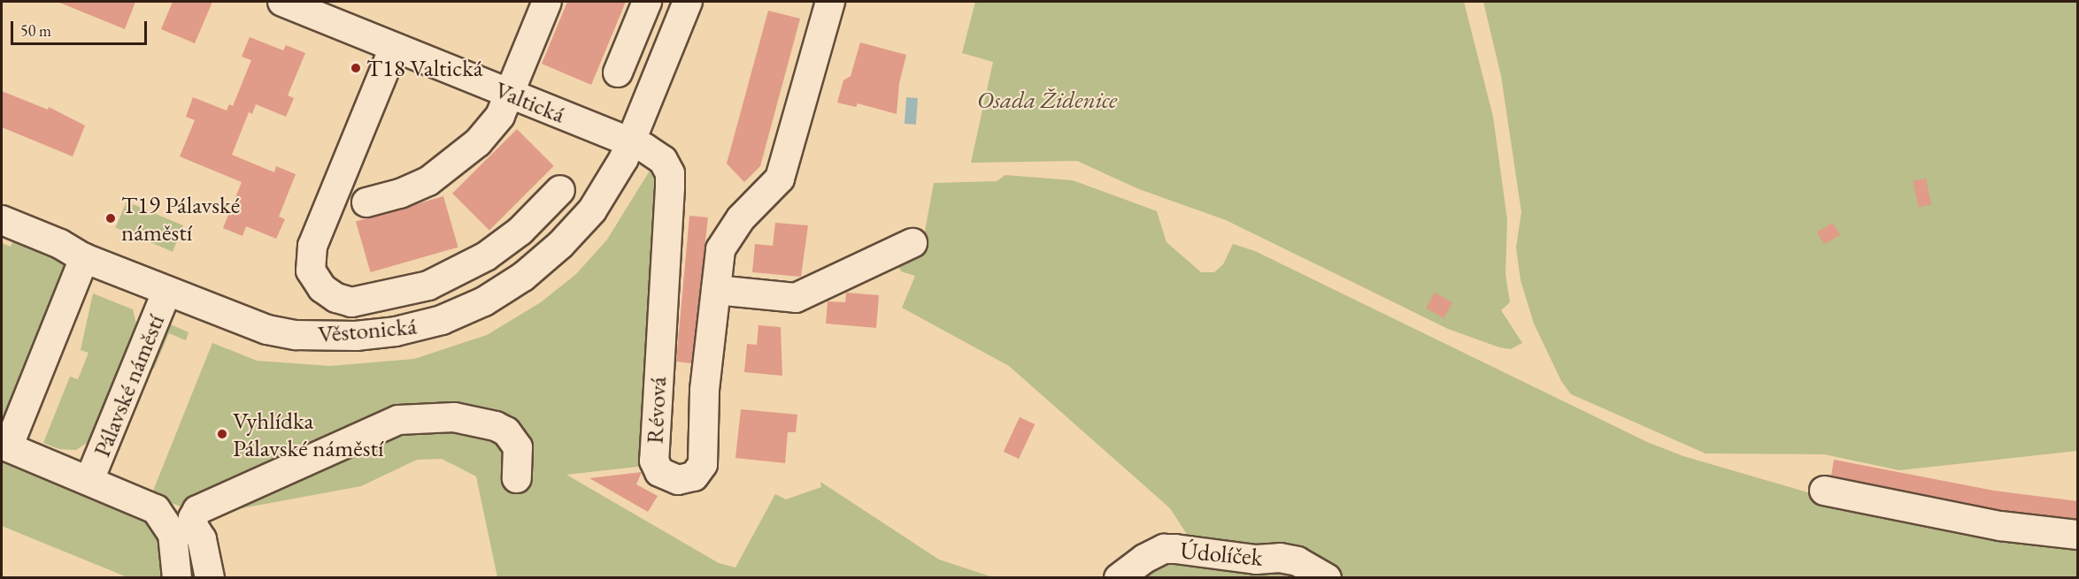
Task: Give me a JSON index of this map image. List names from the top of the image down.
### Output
{
  "streets": {
    "street": [
      "Valtická",
      "Věstonická",
      "Pálavské náměstí",
      "Révová",
      "Údolíček"
    ]
  },
  "crossings": [
    ["Valtická", "Věstonická"],
    ["Valtická", "Révová"],
    ["Věstonická", "Pálavské náměstí"],
    ["Věstonická", "Révová"]
  ],
  "parks": ["Osada Židenice"],
  "places": ["T18 Valtická", "T19 Pálavské náměstí", "Vyhlídka Pálavské náměstí"],
  "scale_bar": "50 m"
}
